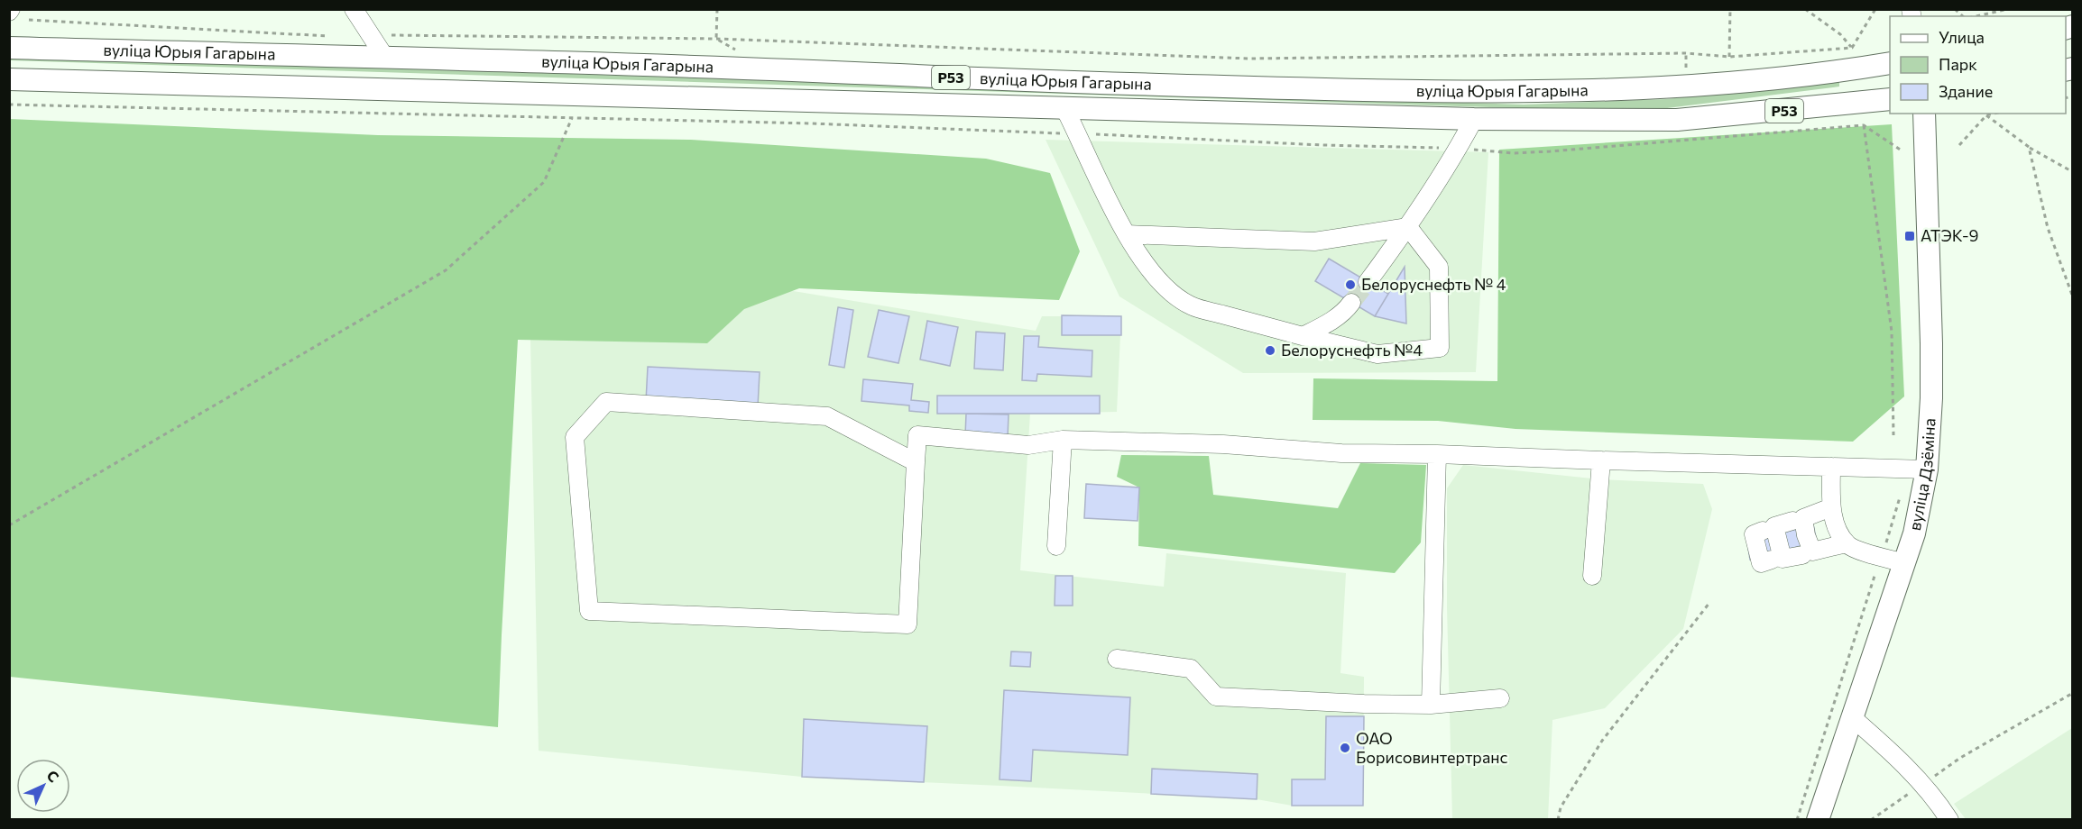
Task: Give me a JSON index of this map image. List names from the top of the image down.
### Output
{
  "streets": {
    "main road": ["вуліца Юрыя Гагарына", "Р53", "вуліца Дзёміна"]
  },
  "places": {
    "transit": ["АТЭК-9"],
    "other": ["Белоруснефть № 4", "Белоруснефть №4", "ОАО Борисовинтертранс"]
  },
  "legend": ["Улица", "Парк", "Здание"],
  "north": "top right"
}
